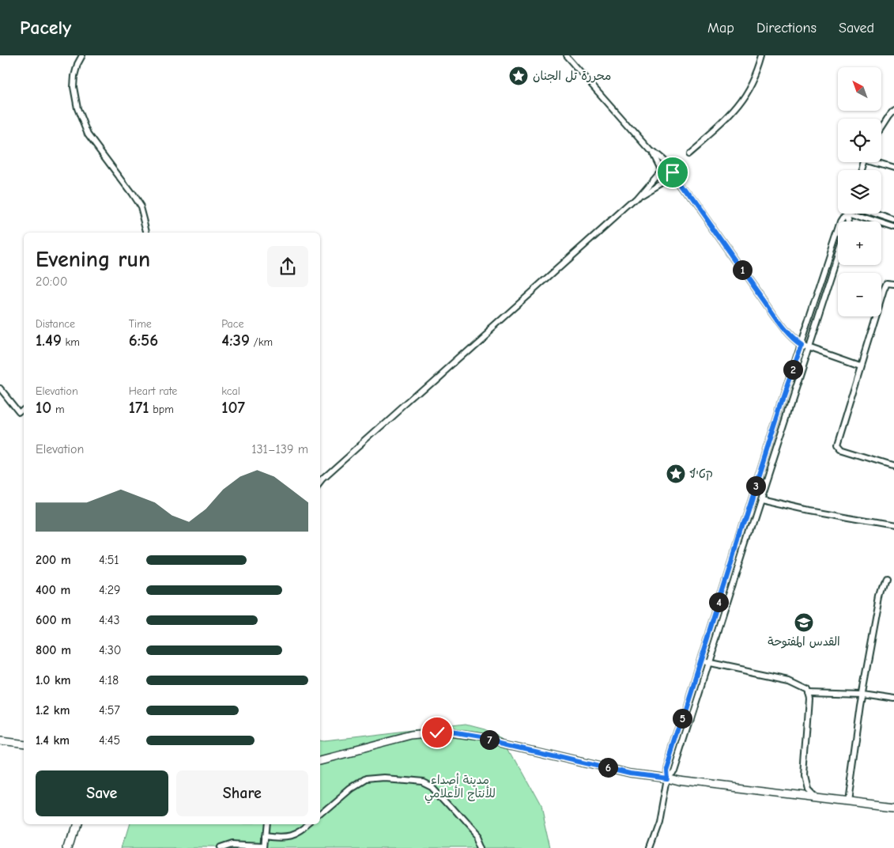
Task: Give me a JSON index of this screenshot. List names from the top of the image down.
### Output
{
  "parks": ["مدينة أصداء للأنتاج الأعلامي"],
  "places": {
    "place": ["محررة تل الجنان", "קטיף"],
    "school or university": ["القدس المفتوحة"]
  },
  "north": "top left",
  "page": {
    "header": "Pacely",
    "nav": ["Map", "Directions", "Saved"],
    "map_buttons": ["+", "−"],
    "heading": ["Evening run", "20:00"],
    "pins": [
      "1",
      "2",
      "3",
      "4",
      "5",
      "7",
      "6"
    ],
    "stats": [
      ["Distance", "1.49 km"],
      ["Time", "6:56"],
      ["Pace", "4:39 /km"],
      ["Elevation", "10 m"],
      ["Heart rate", "171 bpm"],
      ["kcal", "107"]
    ],
    "chart": ["Elevation", "131–139 m"],
    "list": [
      {
        "name": "200 m",
        "note": "4:51"
      },
      {
        "name": "400 m",
        "note": "4:29"
      },
      {
        "name": "600 m",
        "note": "4:43"
      },
      {
        "name": "800 m",
        "note": "4:30"
      },
      {
        "name": "1.0 km",
        "note": "4:18"
      },
      {
        "name": "1.2 km",
        "note": "4:57"
      },
      {
        "name": "1.4 km",
        "note": "4:45"
      }
    ],
    "buttons": ["Save", "Share"]
  }
}
